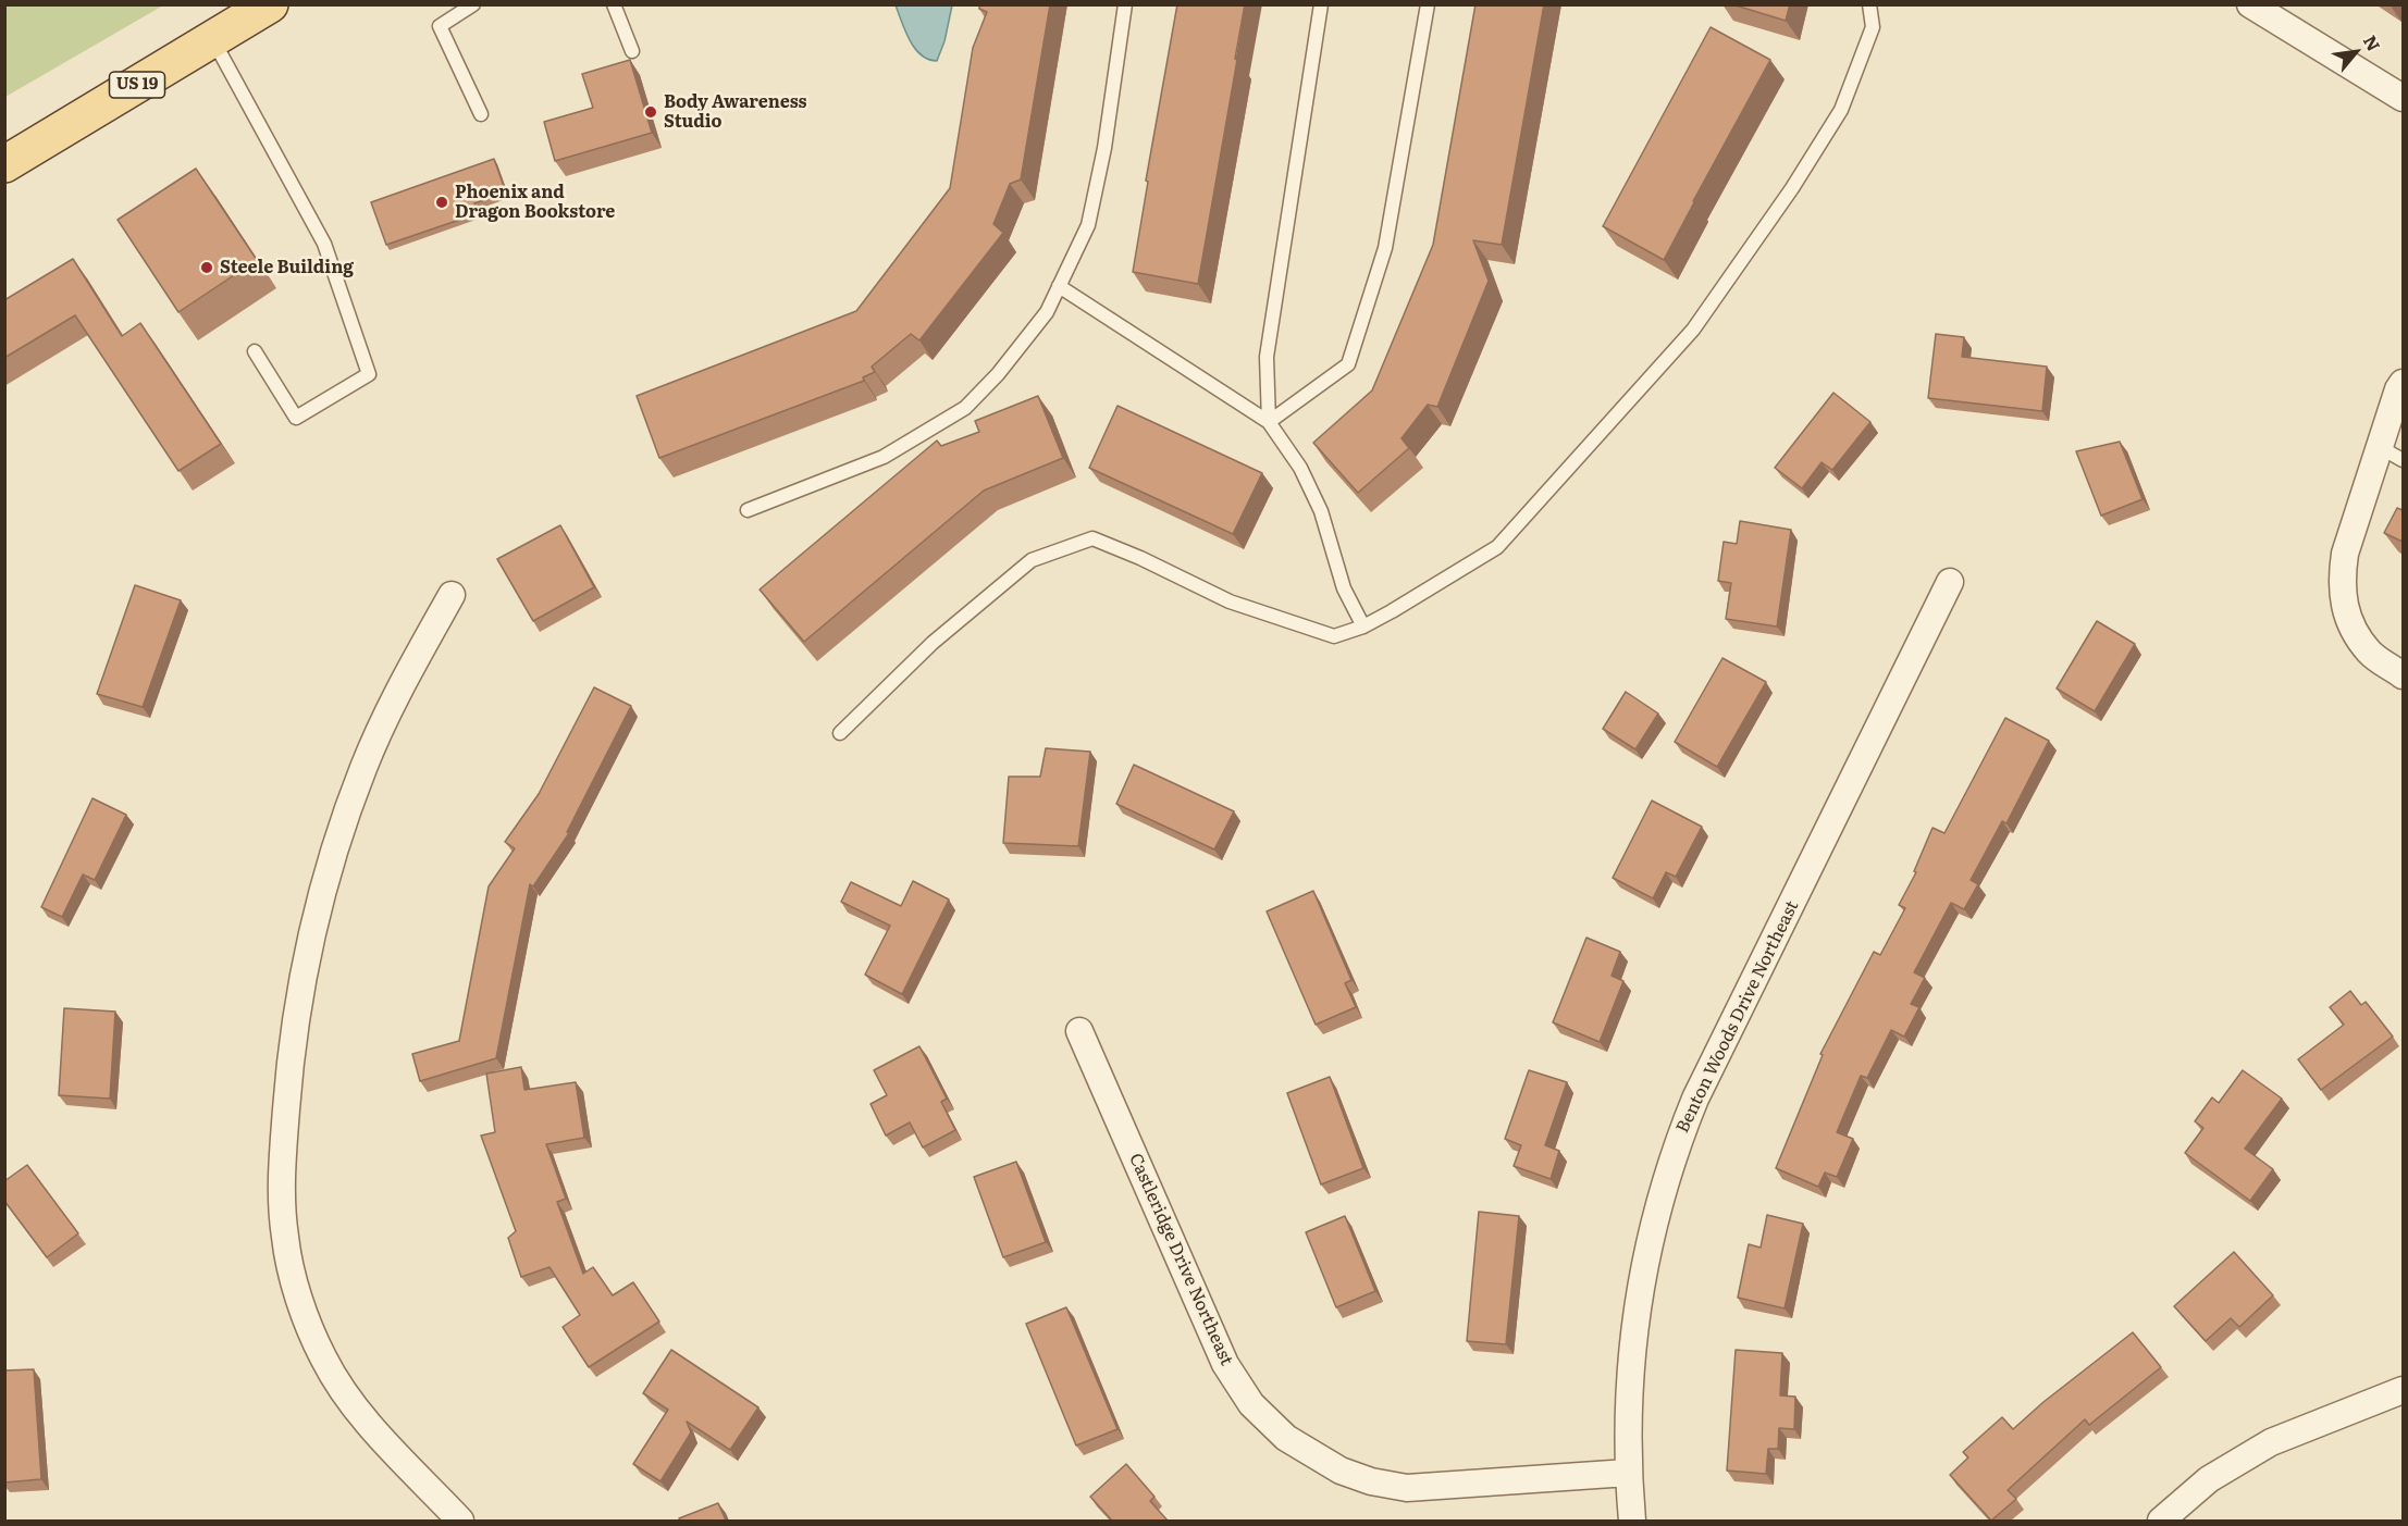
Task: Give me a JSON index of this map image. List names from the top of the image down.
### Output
{
  "streets": {
    "main road": ["US 19"],
    "street": ["Benton Woods Drive Northeast", "Castleridge Drive Northeast"]
  },
  "crossings": [
    ["Benton Woods Drive Northeast", "Castleridge Drive Northeast"]
  ],
  "places": ["Body Awareness Studio", "Phoenix and Dragon Bookstore", "Steele Building"],
  "north": "top right"
}
